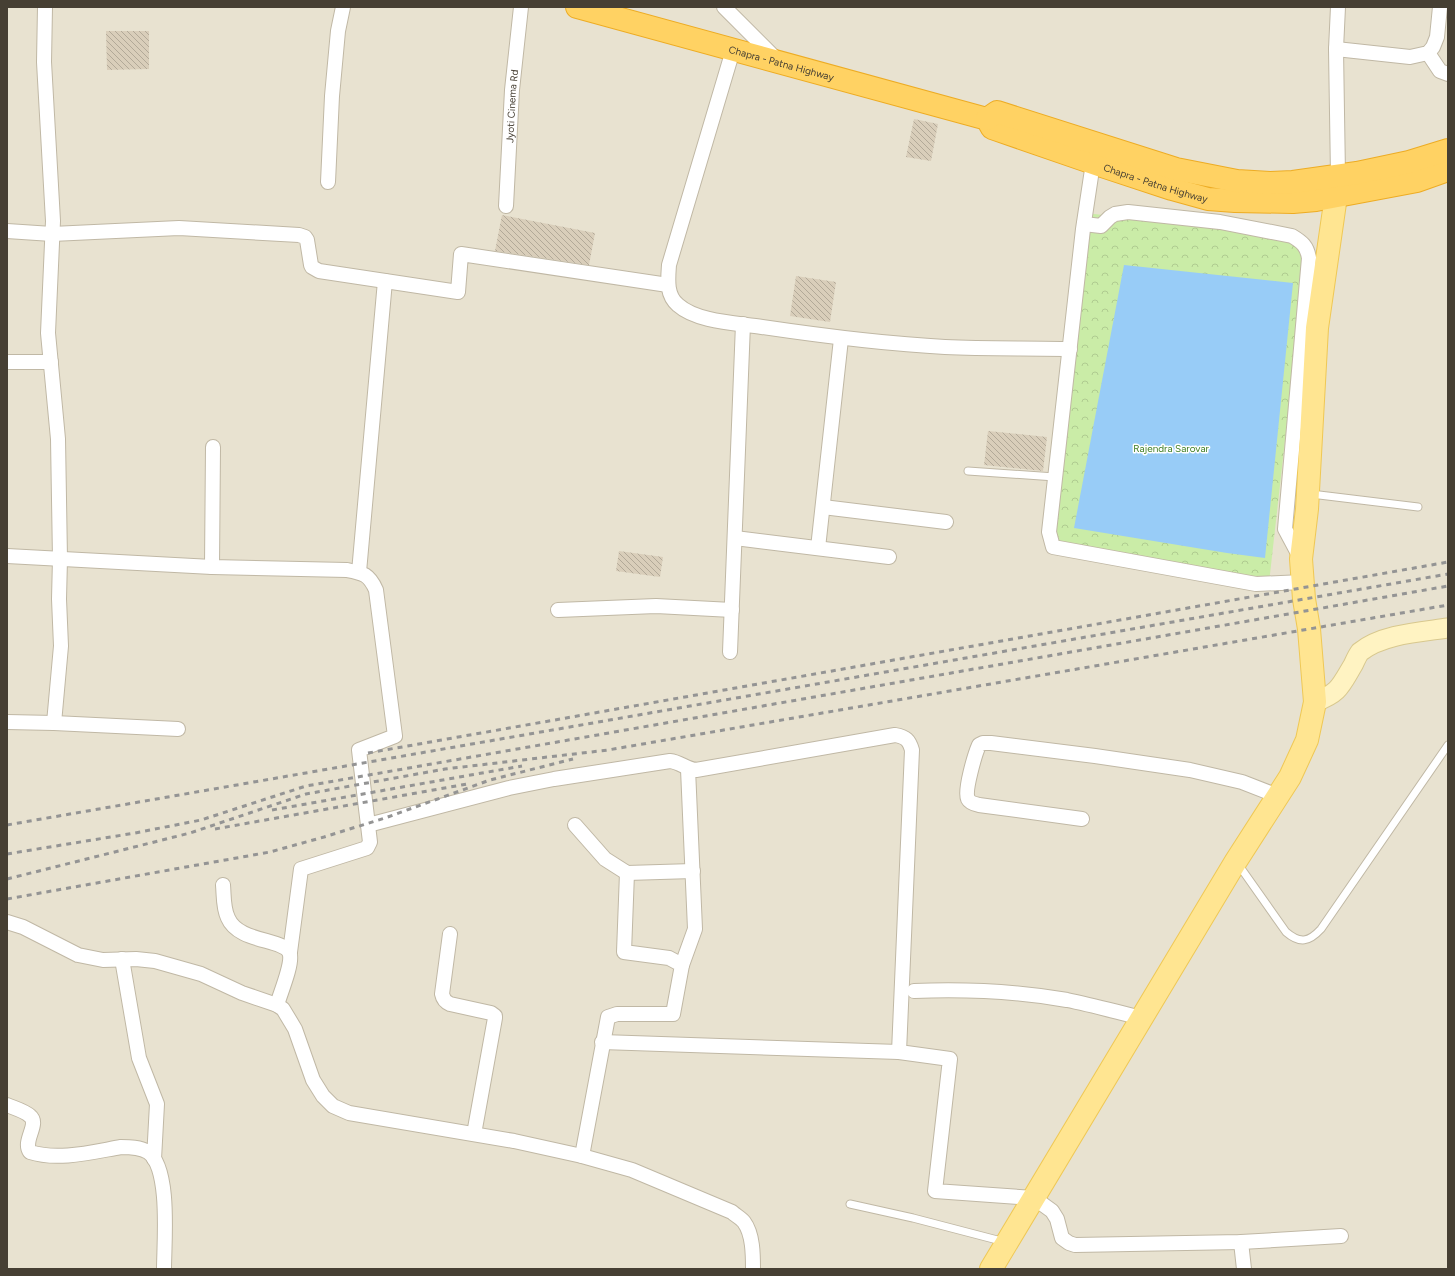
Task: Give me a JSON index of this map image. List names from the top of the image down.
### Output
{
  "streets": {
    "highway": ["Chapra - Patna Highway"],
    "street": ["Jyoti Cinema Rd"]
  },
  "parks": ["Rajendra Sarovar"]
}
